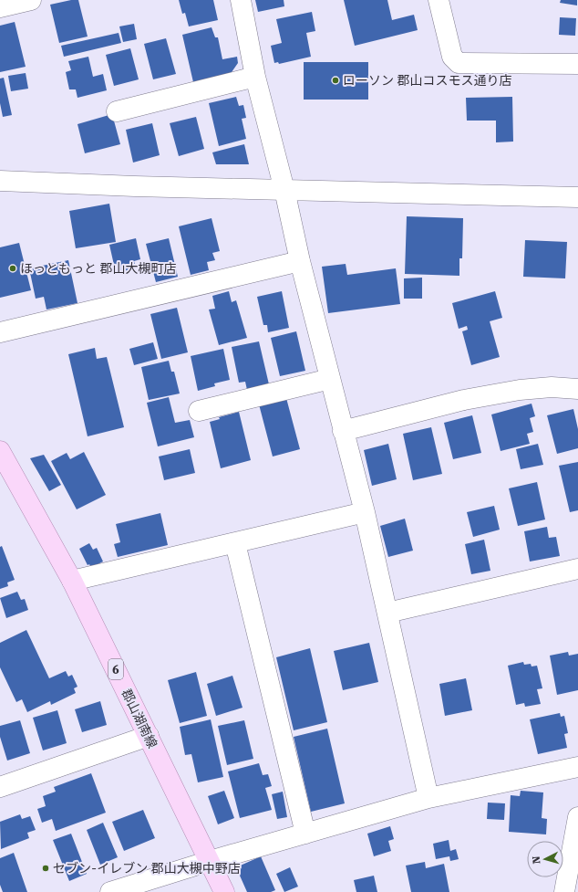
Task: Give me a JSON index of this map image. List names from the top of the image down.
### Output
{
  "streets": {
    "main road": ["6", "郡山湖南線"]
  },
  "places": ["ローソン 郡山コスモス通り店", "ほっともっと 郡山大槻町店", "セブン-イレブン 郡山大槻中野店"],
  "north": "left"
}
